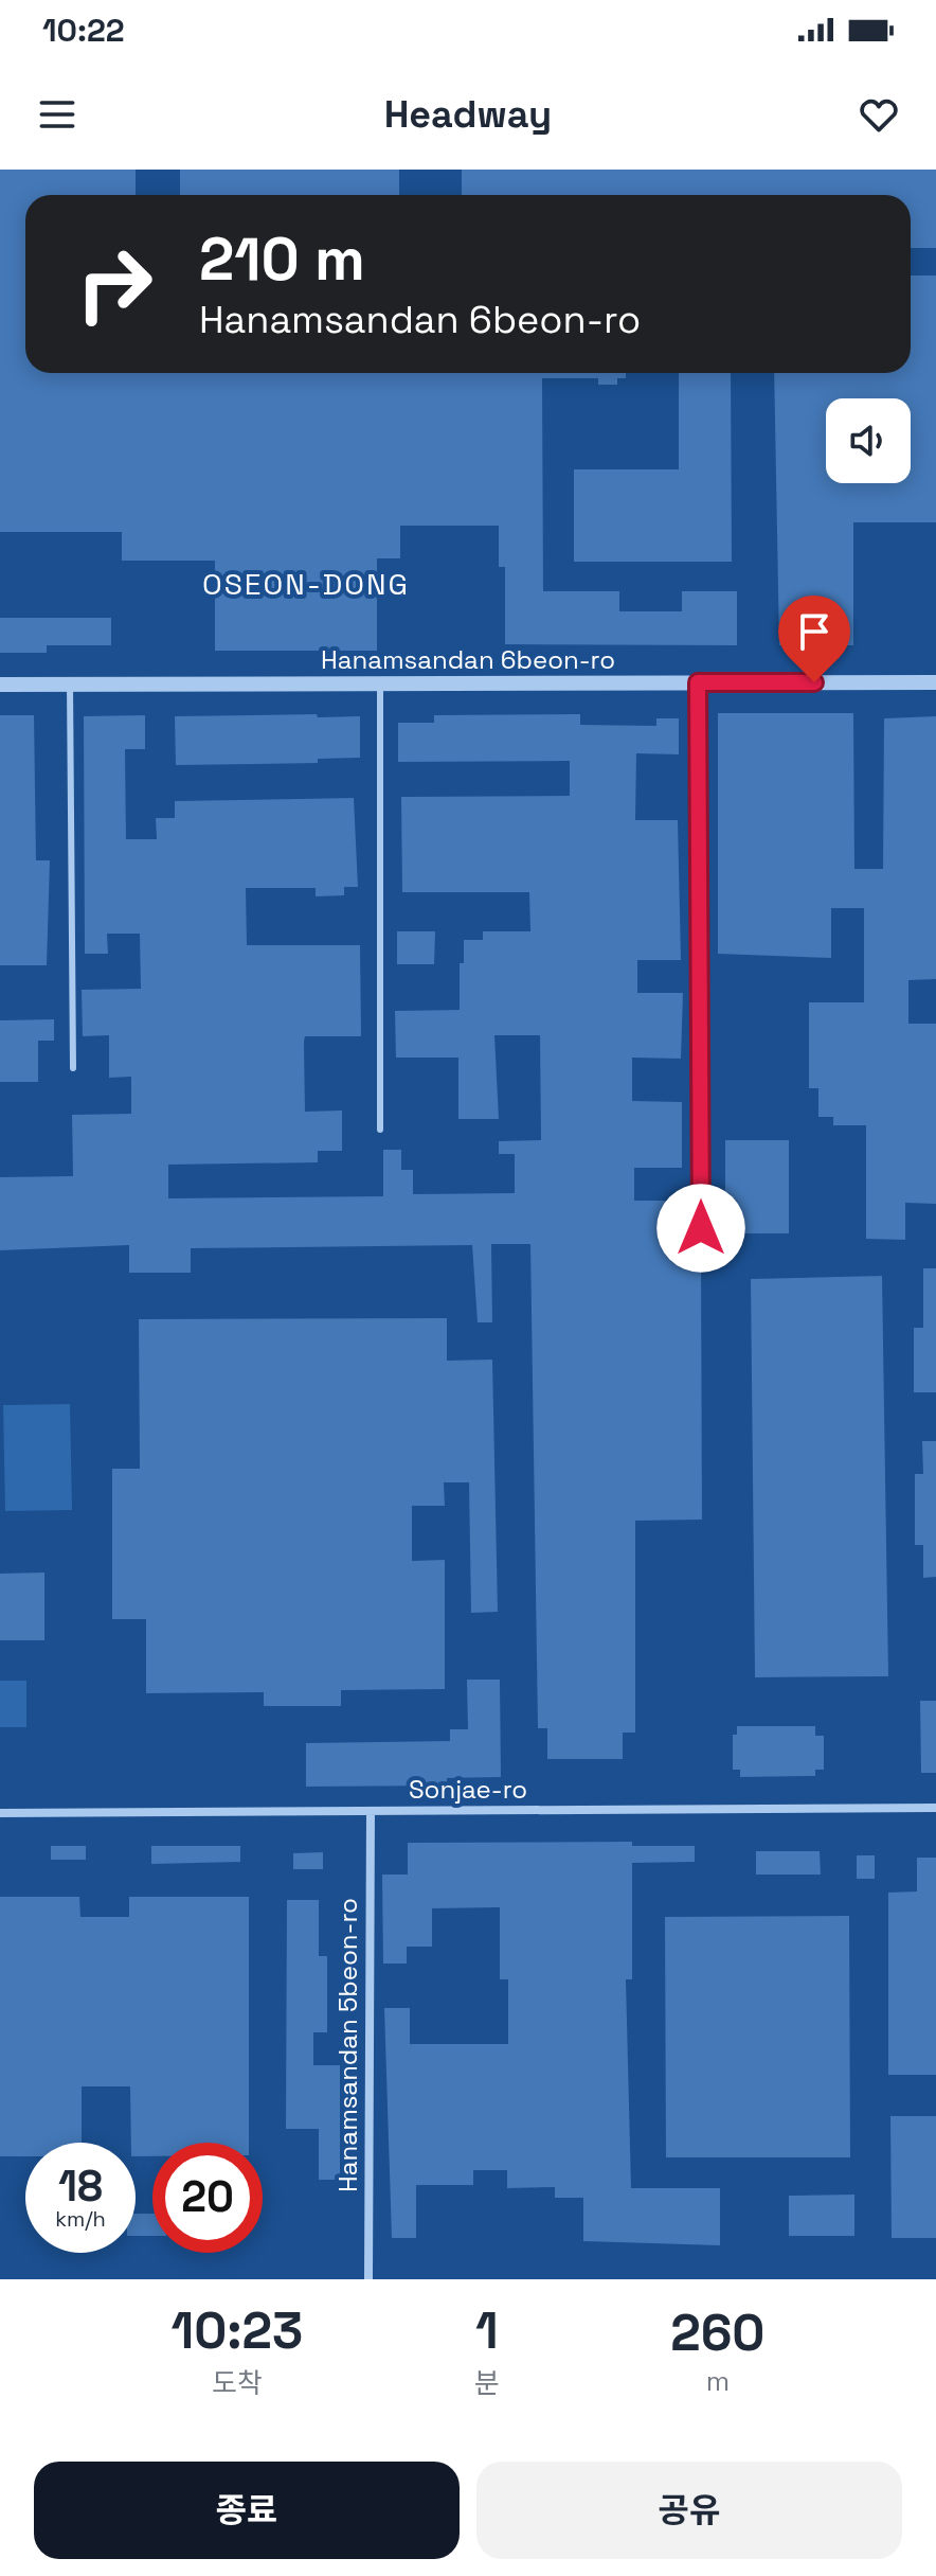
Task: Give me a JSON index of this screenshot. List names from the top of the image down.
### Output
{
  "streets": {
    "street": ["Hanamsandan 6beon-ro", "Sonjae-ro", "Hanamsandan 5beon-ro"]
  },
  "crossings": [
    ["Sonjae-ro", "Hanamsandan 5beon-ro"]
  ],
  "districts": ["OSEON-DONG"],
  "page": {
    "status": "10:22",
    "header": "Headway",
    "turn": ["210 m", "Hanamsandan 6beon-ro"],
    "speed": "18 km/h",
    "limit": "20",
    "eta": [
      "10:23",
      "도착",
      "1",
      "분",
      "260",
      "m"
    ],
    "buttons": ["종료", "공유"]
  }
}
